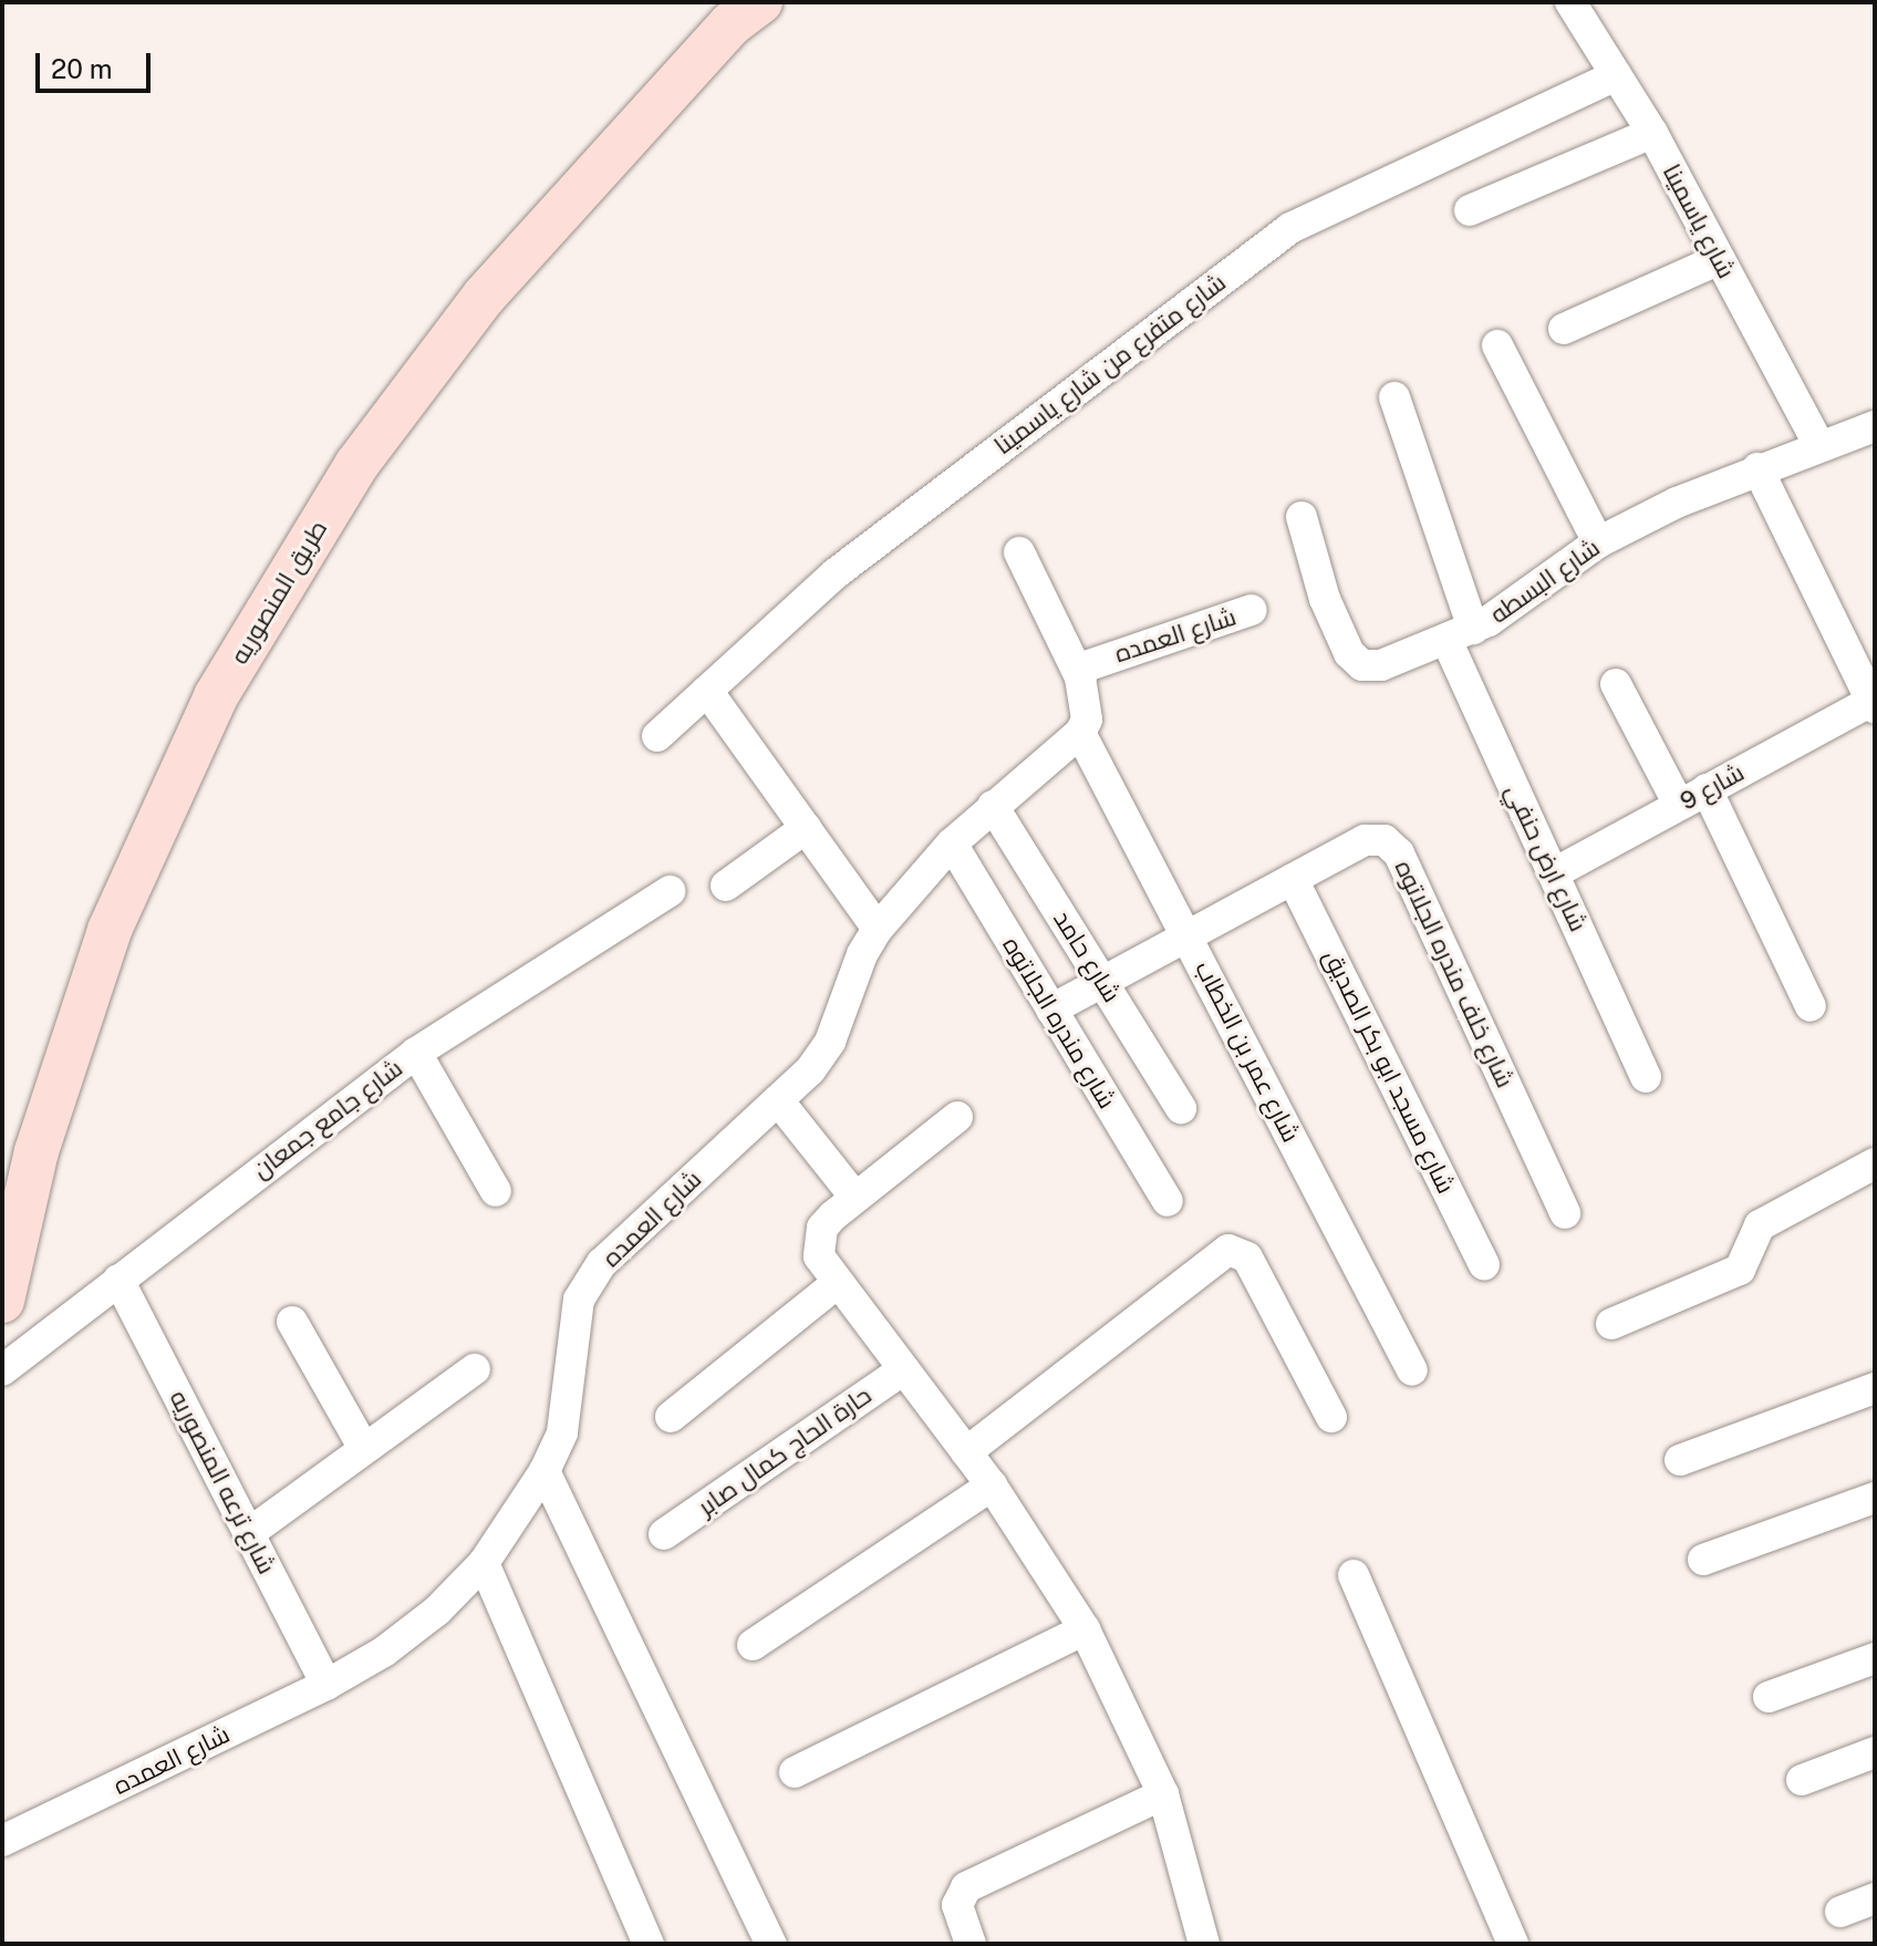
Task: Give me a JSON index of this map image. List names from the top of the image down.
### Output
{
  "streets": {
    "main road": ["طريق المنصوريه"],
    "street": [
      "شارع ياسمينا",
      "شارع متفرع من شارع ياسمينا",
      "شارع البسطه",
      "شارع العمده",
      "شارع 9",
      "شارع ارض حنفي",
      "شارع حامد",
      "شارع خلف مندره الجلاتوه",
      "شارع مندره الجلاتوه",
      "شارع عمر بن الخطاب",
      "شارع مسجد ابو بكر الصديق",
      "شارع جامع جمعان",
      "حارة الحاج كمال صابر",
      "شارع ترعه المنصوريه"
    ]
  },
  "crossings": [
    ["شارع ياسمينا", "شارع متفرع من شارع ياسمينا"],
    ["شارع ياسمينا", "شارع البسطه"],
    ["شارع البسطه", "شارع ارض حنفي"],
    ["شارع العمده", "شارع حامد"],
    ["شارع العمده", "شارع مندره الجلاتوه"],
    ["شارع العمده", "شارع عمر بن الخطاب"],
    ["شارع العمده", "شارع ترعه المنصوريه"],
    ["شارع 9", "شارع ارض حنفي"],
    ["شارع حامد", "شارع خلف مندره الجلاتوه"],
    ["شارع خلف مندره الجلاتوه", "شارع مندره الجلاتوه"],
    ["شارع خلف مندره الجلاتوه", "شارع عمر بن الخطاب"],
    ["شارع خلف مندره الجلاتوه", "شارع مسجد ابو بكر الصديق"],
    ["شارع جامع جمعان", "شارع ترعه المنصوريه"]
  ],
  "scale_bar": "20 m"
}
